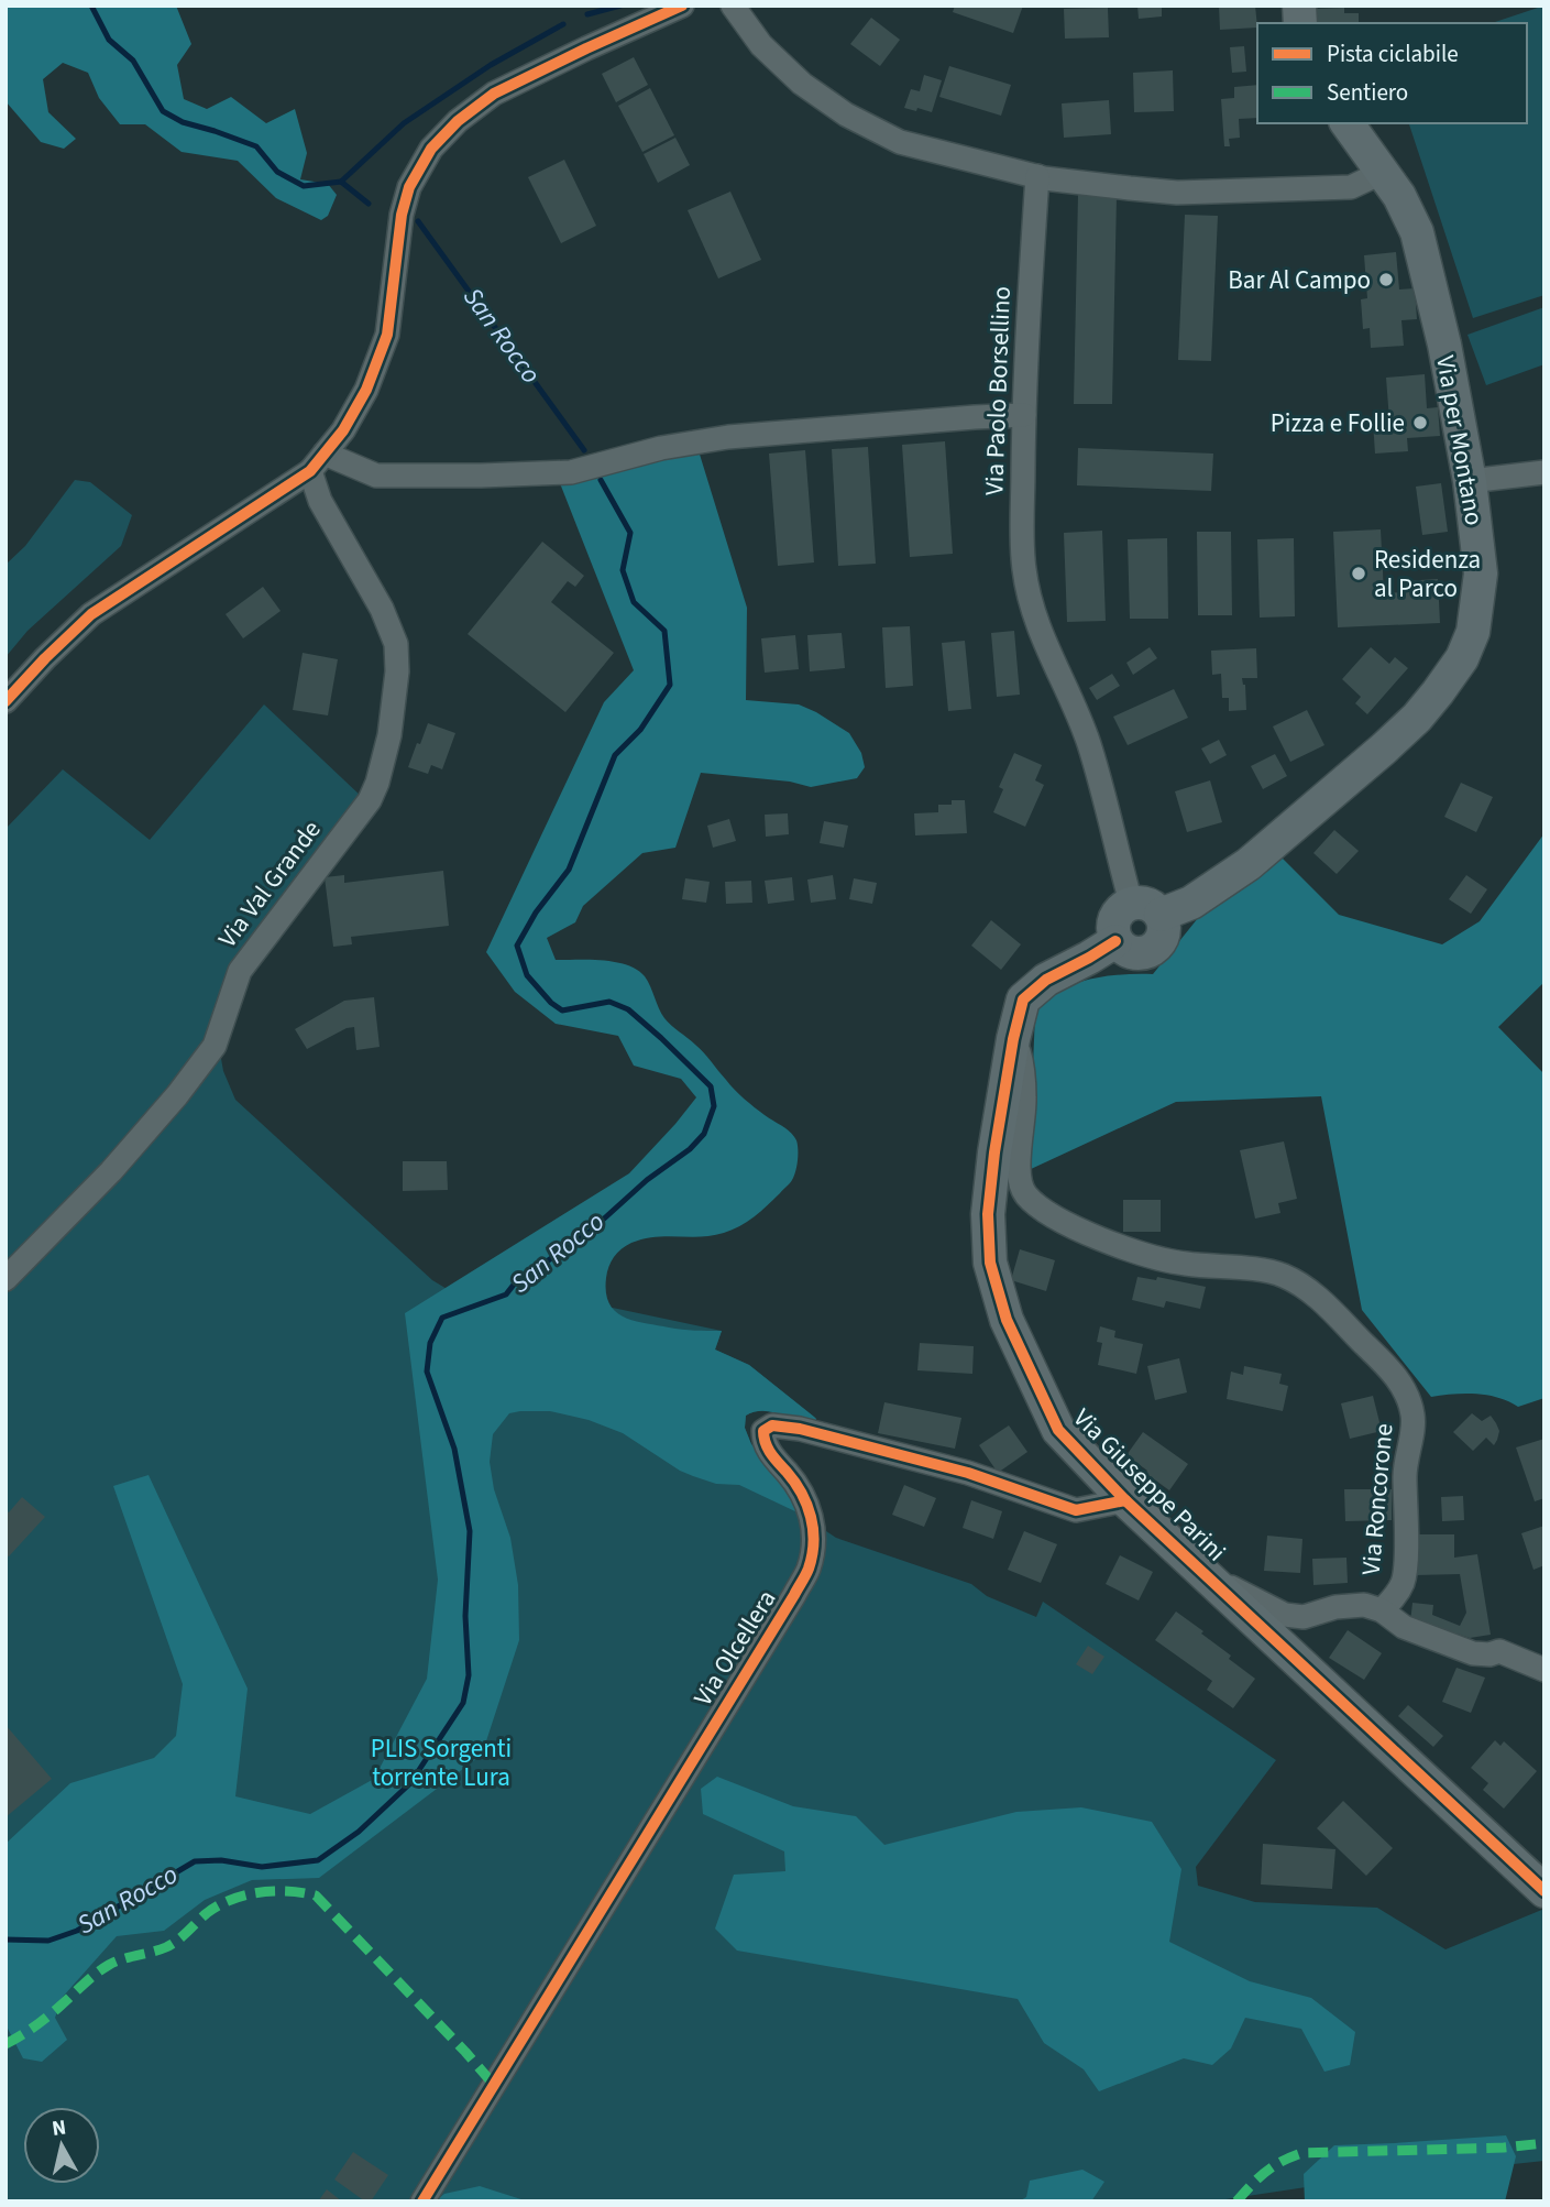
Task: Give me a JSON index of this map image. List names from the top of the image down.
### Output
{
  "streets": {
    "street": [
      "Via Paolo Borsellino",
      "Via per Montano",
      "Via Val Grande",
      "Via Giuseppe Parini",
      "Via Roncorone",
      "Via Olcellera"
    ]
  },
  "crossings": [
    ["Via Paolo Borsellino", "Via per Montano"],
    ["Via Paolo Borsellino", "Via Giuseppe Parini"],
    ["Via per Montano", "Via Giuseppe Parini"],
    ["Via Giuseppe Parini", "Via Roncorone"],
    ["Via Giuseppe Parini", "Via Olcellera"]
  ],
  "water": ["San Rocco"],
  "parks": ["PLIS Sorgenti torrente Lura"],
  "places": ["Bar Al Campo", "Pizza e Follie", "Residenza al Parco"],
  "legend": ["Pista ciclabile", "Sentiero"],
  "north": "top"
}
